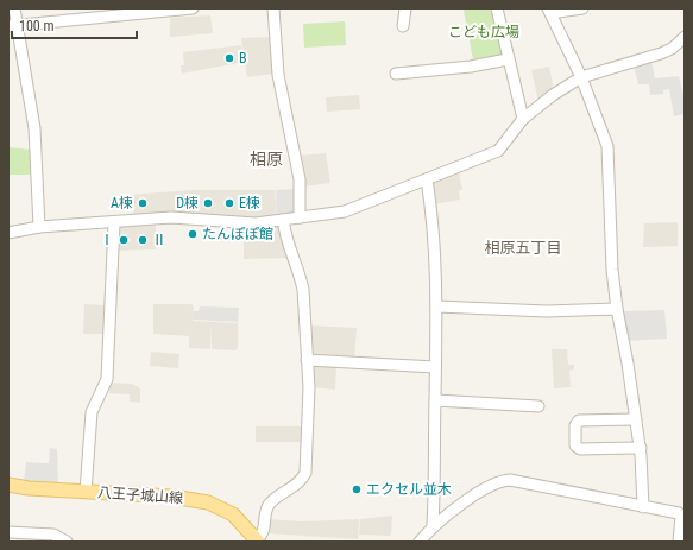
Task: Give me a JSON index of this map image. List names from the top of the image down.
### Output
{
  "streets": {
    "main road": ["八王子城山線"]
  },
  "districts": ["相原", "相原五丁目"],
  "parks": ["こども広場"],
  "places": [
    "B",
    "A棟",
    "D棟",
    "E棟",
    "たんぽぽ館",
    "Ⅰ",
    "Ⅱ",
    "エクセル並木"
  ],
  "scale_bar": "100 m"
}
